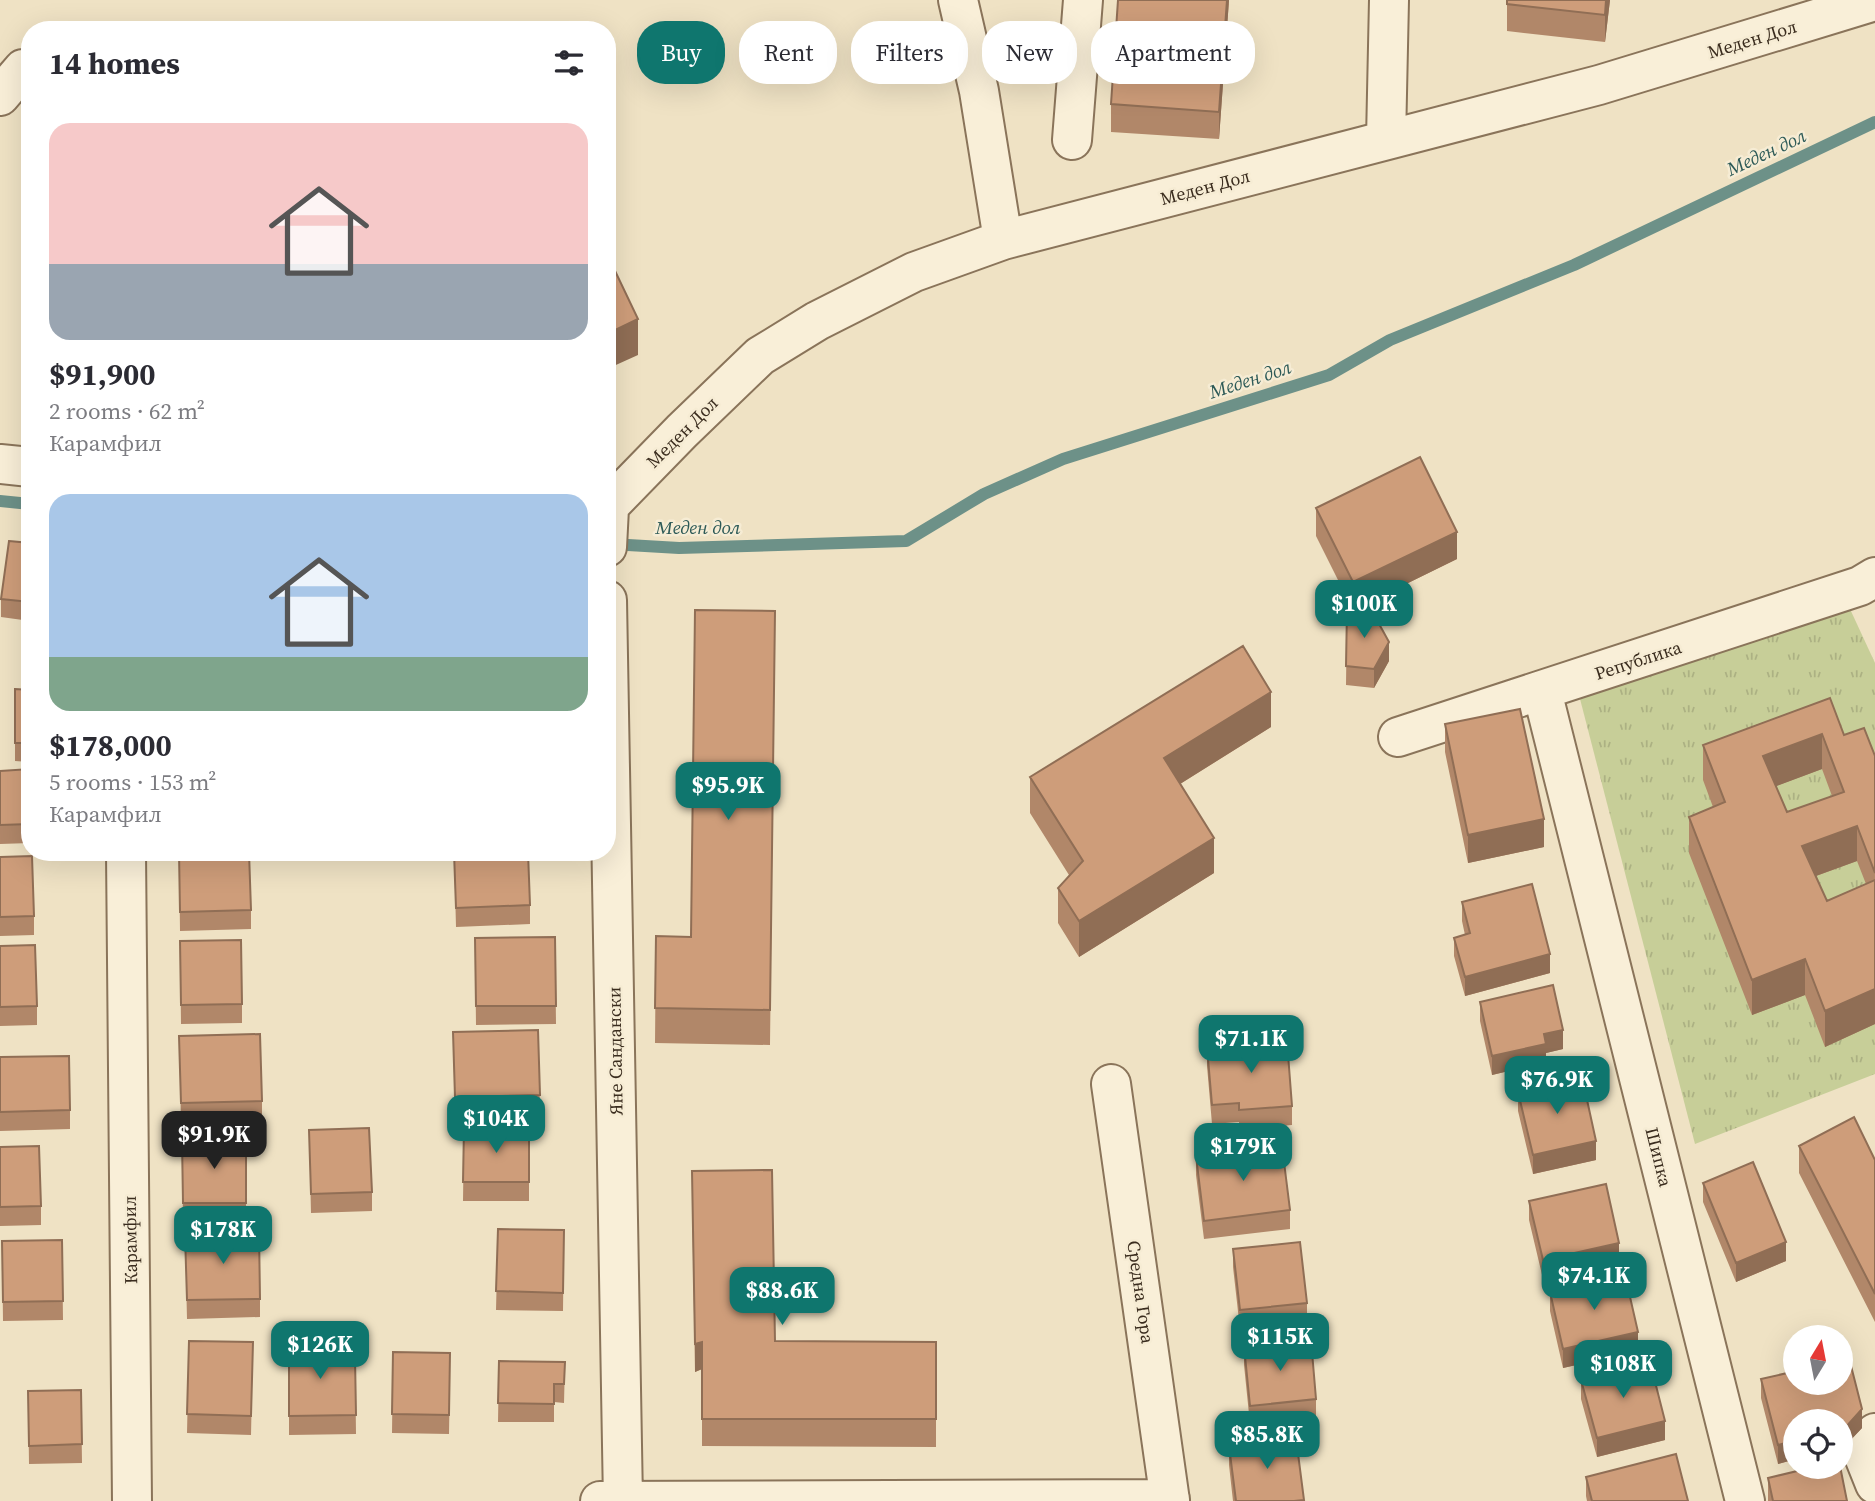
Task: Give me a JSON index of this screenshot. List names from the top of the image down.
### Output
{
  "streets": {
    "street": [
      "Меден Дол",
      "Република",
      "Яне Сандански",
      "Шипка",
      "Карамфил",
      "Средна Гора"
    ]
  },
  "crossings": [
    ["Република", "Шипка"]
  ],
  "water": ["Меден дол"],
  "north": "top",
  "page": {
    "chip": [
      "Buy",
      "Rent",
      "Filters",
      "New",
      "Apartment"
    ],
    "heading": "14 homes",
    "list": [
      {
        "name": "$91,900",
        "note": "2 rooms · 62 m² · Карамфил"
      },
      {
        "name": "$178,000",
        "note": "5 rooms · 153 m² · Карамфил"
      }
    ],
    "price": [
      "$100K",
      "$95.9K",
      "$71.1K",
      "$76.9K",
      "$104K",
      "$91.9K",
      "$179K",
      "$178K",
      "$74.1K",
      "$88.6K",
      "$115K",
      "$126K",
      "$108K",
      "$85.8K"
    ]
  }
}
